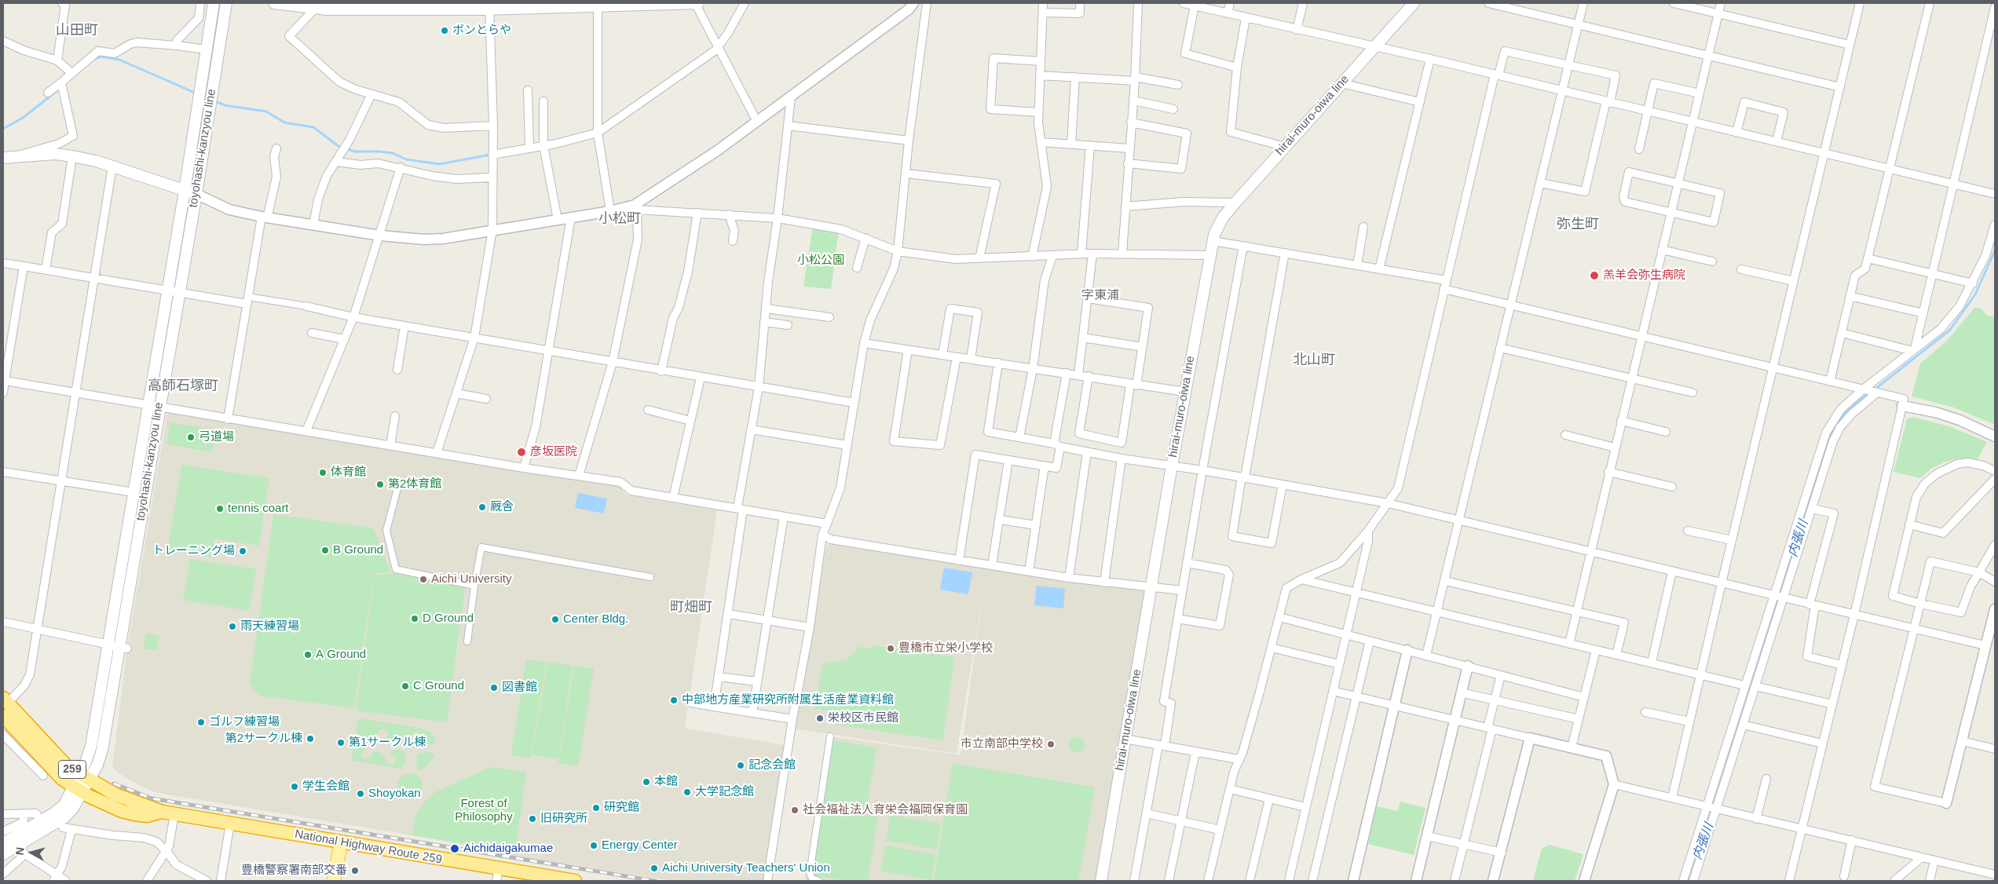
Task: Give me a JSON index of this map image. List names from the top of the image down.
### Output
{
  "streets": {
    "highway": ["259", "National Highway Route 259"],
    "main road": ["hirai-muro-oiwa line", "toyohashi-kanzyou line"]
  },
  "crossings": [
    ["toyohashi-kanzyou line", "National Highway Route 259"]
  ],
  "districts": [
    "山田町",
    "小松町",
    "弥生町",
    "字東浦",
    "北山町",
    "高師石塚町",
    "町畑町"
  ],
  "water": ["内張川"],
  "parks": ["小松公園", "Forest of Philosophy"],
  "places": [
    "ボンとらや",
    "羔羊会弥生病院",
    "弓道場",
    "彦坂医院",
    "体育館",
    "第2体育館",
    "厩舎",
    "tennis coart",
    "B Ground",
    "トレーニング場",
    "Aichi University",
    "D Ground",
    "Center Bldg.",
    "雨天練習場",
    "豊橋市立栄小学校",
    "A Ground",
    "C Ground",
    "図書館",
    "中部地方産業研究所附属生活産業資料館",
    "栄校区市民館",
    "ゴルフ練習場",
    "第2サークル棟",
    "第1サークル棟",
    "市立南部中学校",
    "記念会館",
    "本館",
    "学生会館",
    "大学記念館",
    "Shoyokan",
    "研究館",
    "社会福祉法人育栄会福岡保育園",
    "旧研究所",
    "Energy Center",
    "Aichidaigakumae",
    "Aichi University Teachers' Union",
    "豊橋警察署南部交番"
  ],
  "north": "left"
}
